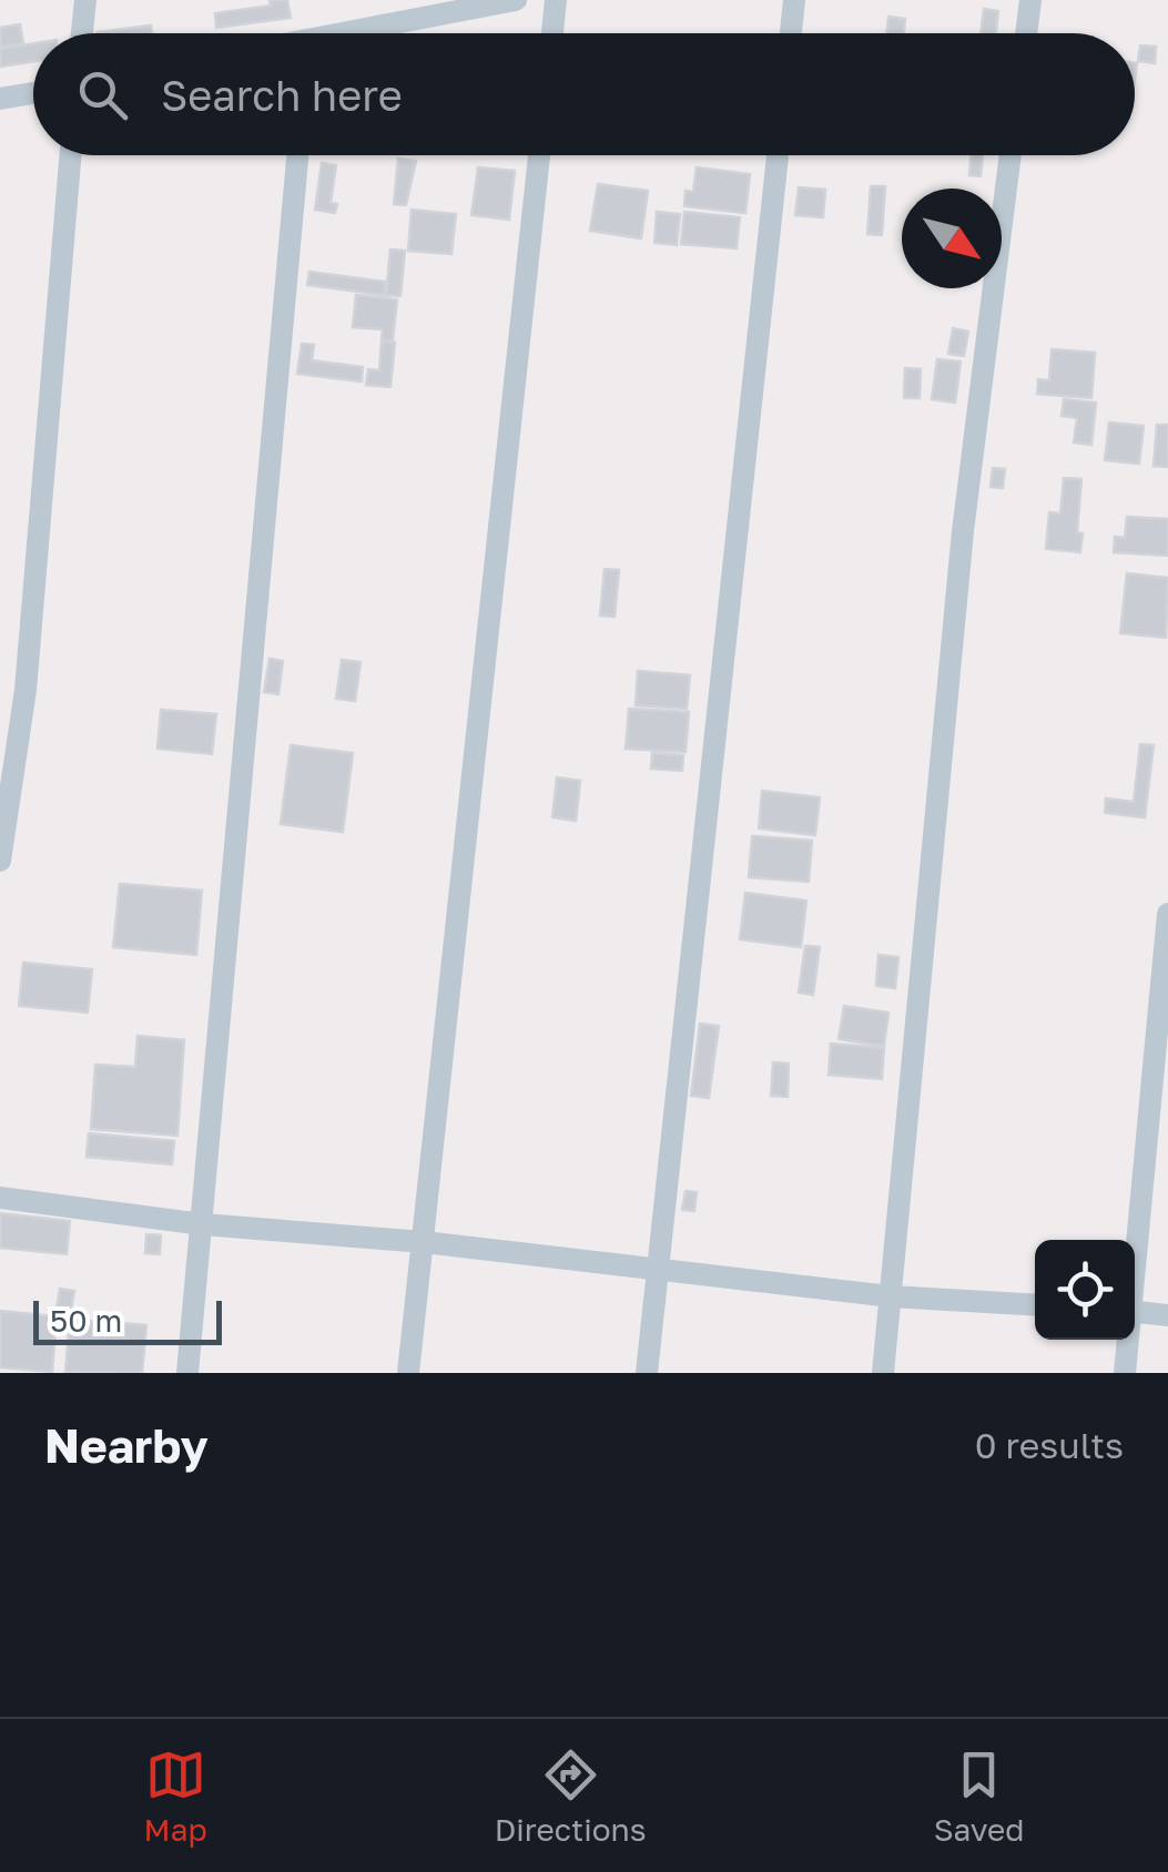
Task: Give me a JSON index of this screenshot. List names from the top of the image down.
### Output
{
  "scale_bar": "50 m",
  "north": "bottom right",
  "page": {
    "search": "Search here",
    "scale": "50 m",
    "heading": ["Nearby", "0 results"],
    "nav": ["Map", "Directions", "Saved"]
  }
}
